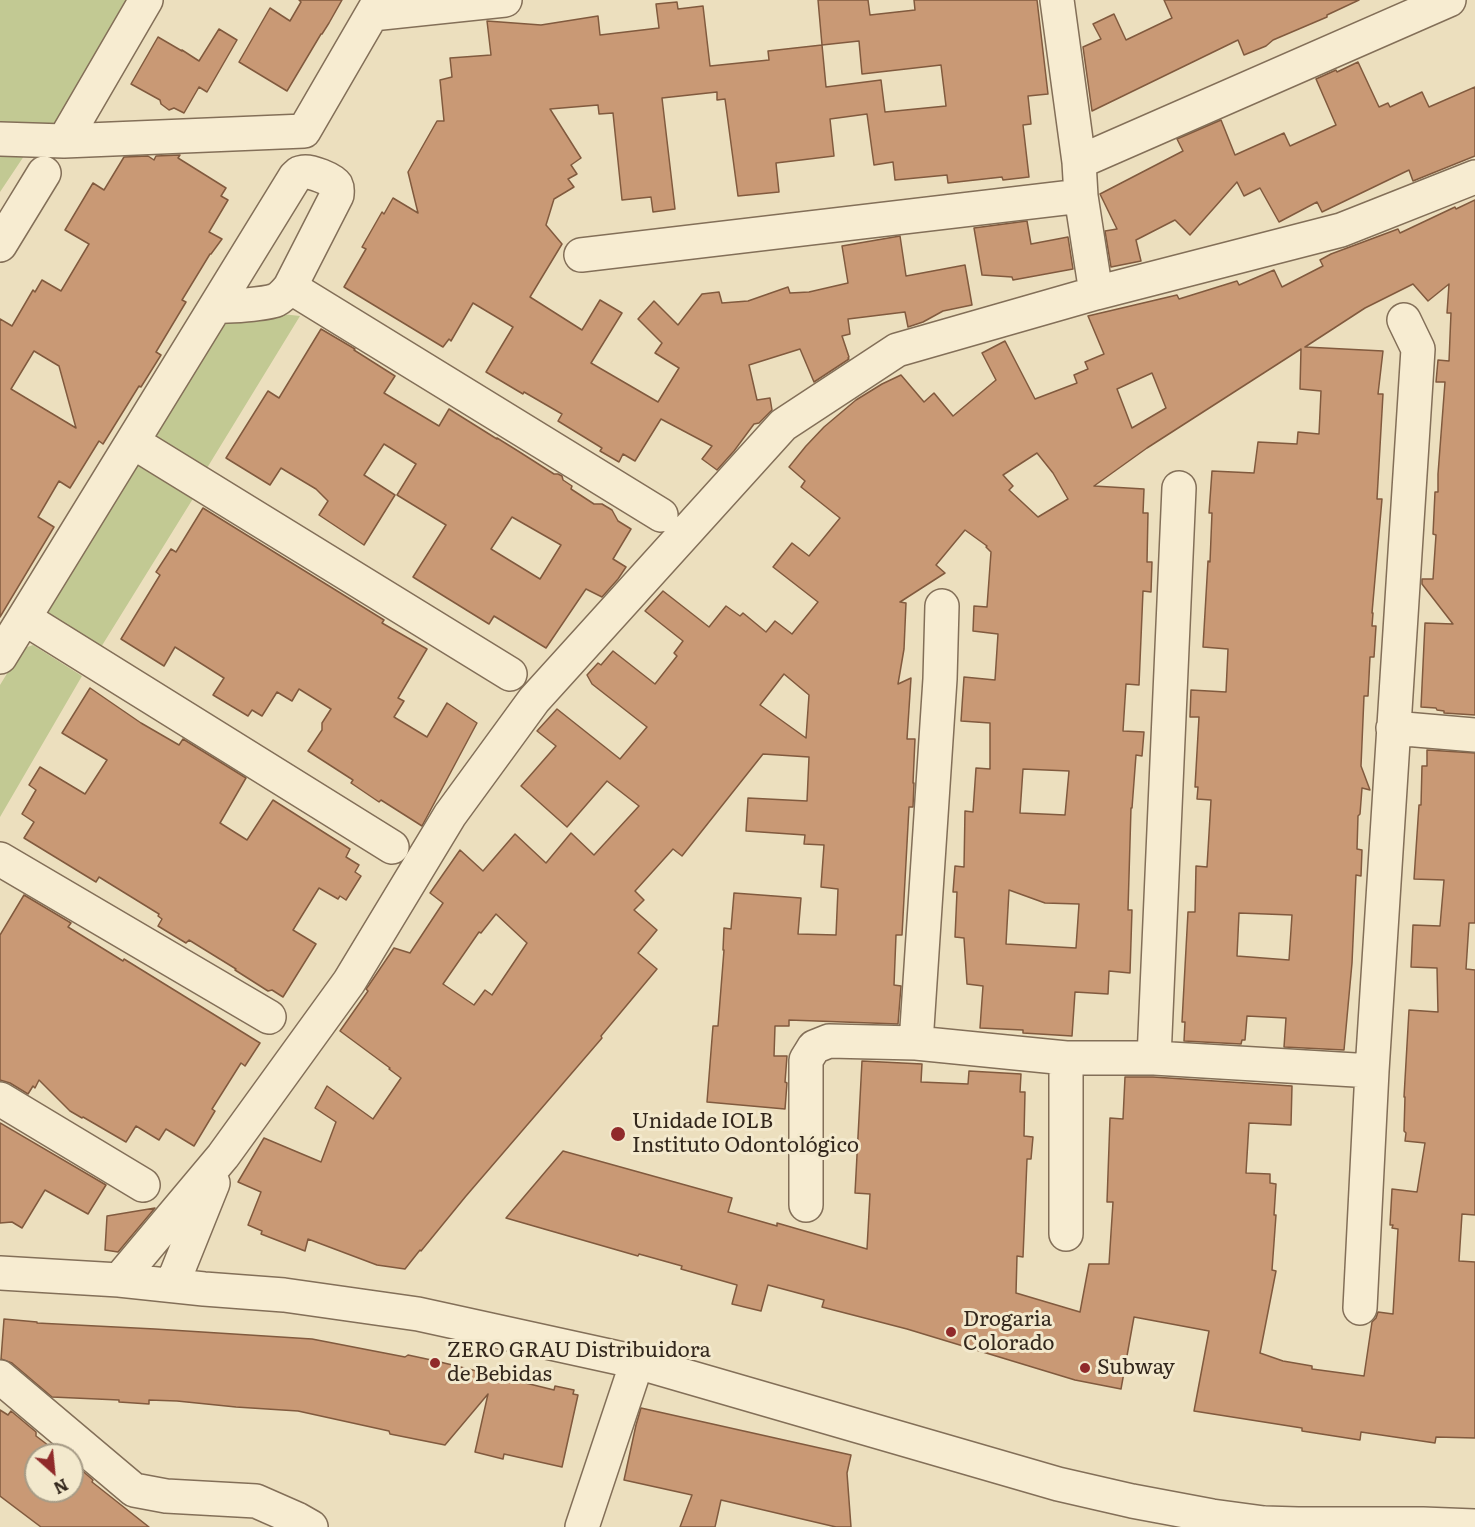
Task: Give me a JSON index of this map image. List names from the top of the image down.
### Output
{
  "places": [
    "Unidade IOLB Instituto Odontológico",
    "Drogaria Colorado",
    "ZERO GRAU Distribuidora de Bebidas",
    "Subway"
  ],
  "north": "bottom right"
}
